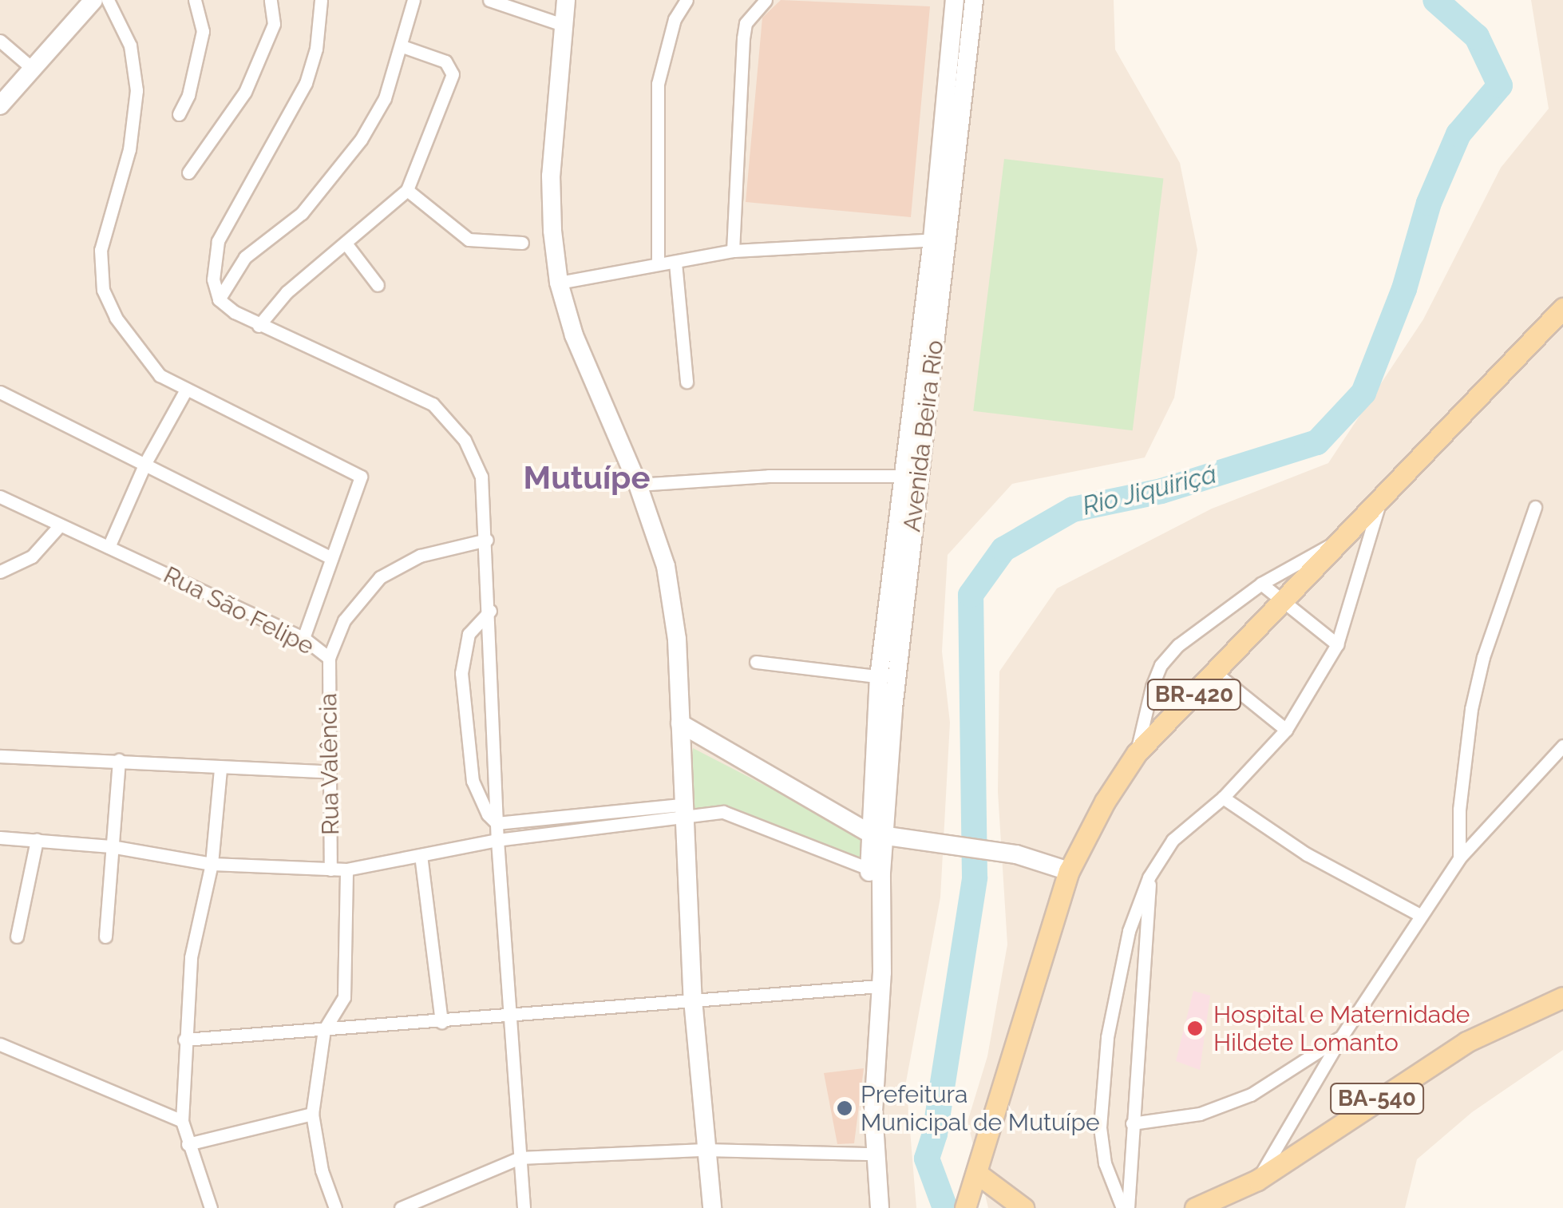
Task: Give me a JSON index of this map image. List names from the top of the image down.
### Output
{
  "streets": {
    "main road": ["BR-420", "BA-540"],
    "street": ["Avenida Beira Rio", "Rua São Felipe", "Rua Valência"]
  },
  "crossings": [
    ["Rua São Felipe", "Rua Valência"]
  ],
  "districts": ["Mutuípe"],
  "water": ["Rio Jiquiriçá"],
  "places": ["Hospital e Maternidade Hildete Lomanto", "Prefeitura Municipal de Mutuípe"]
}
